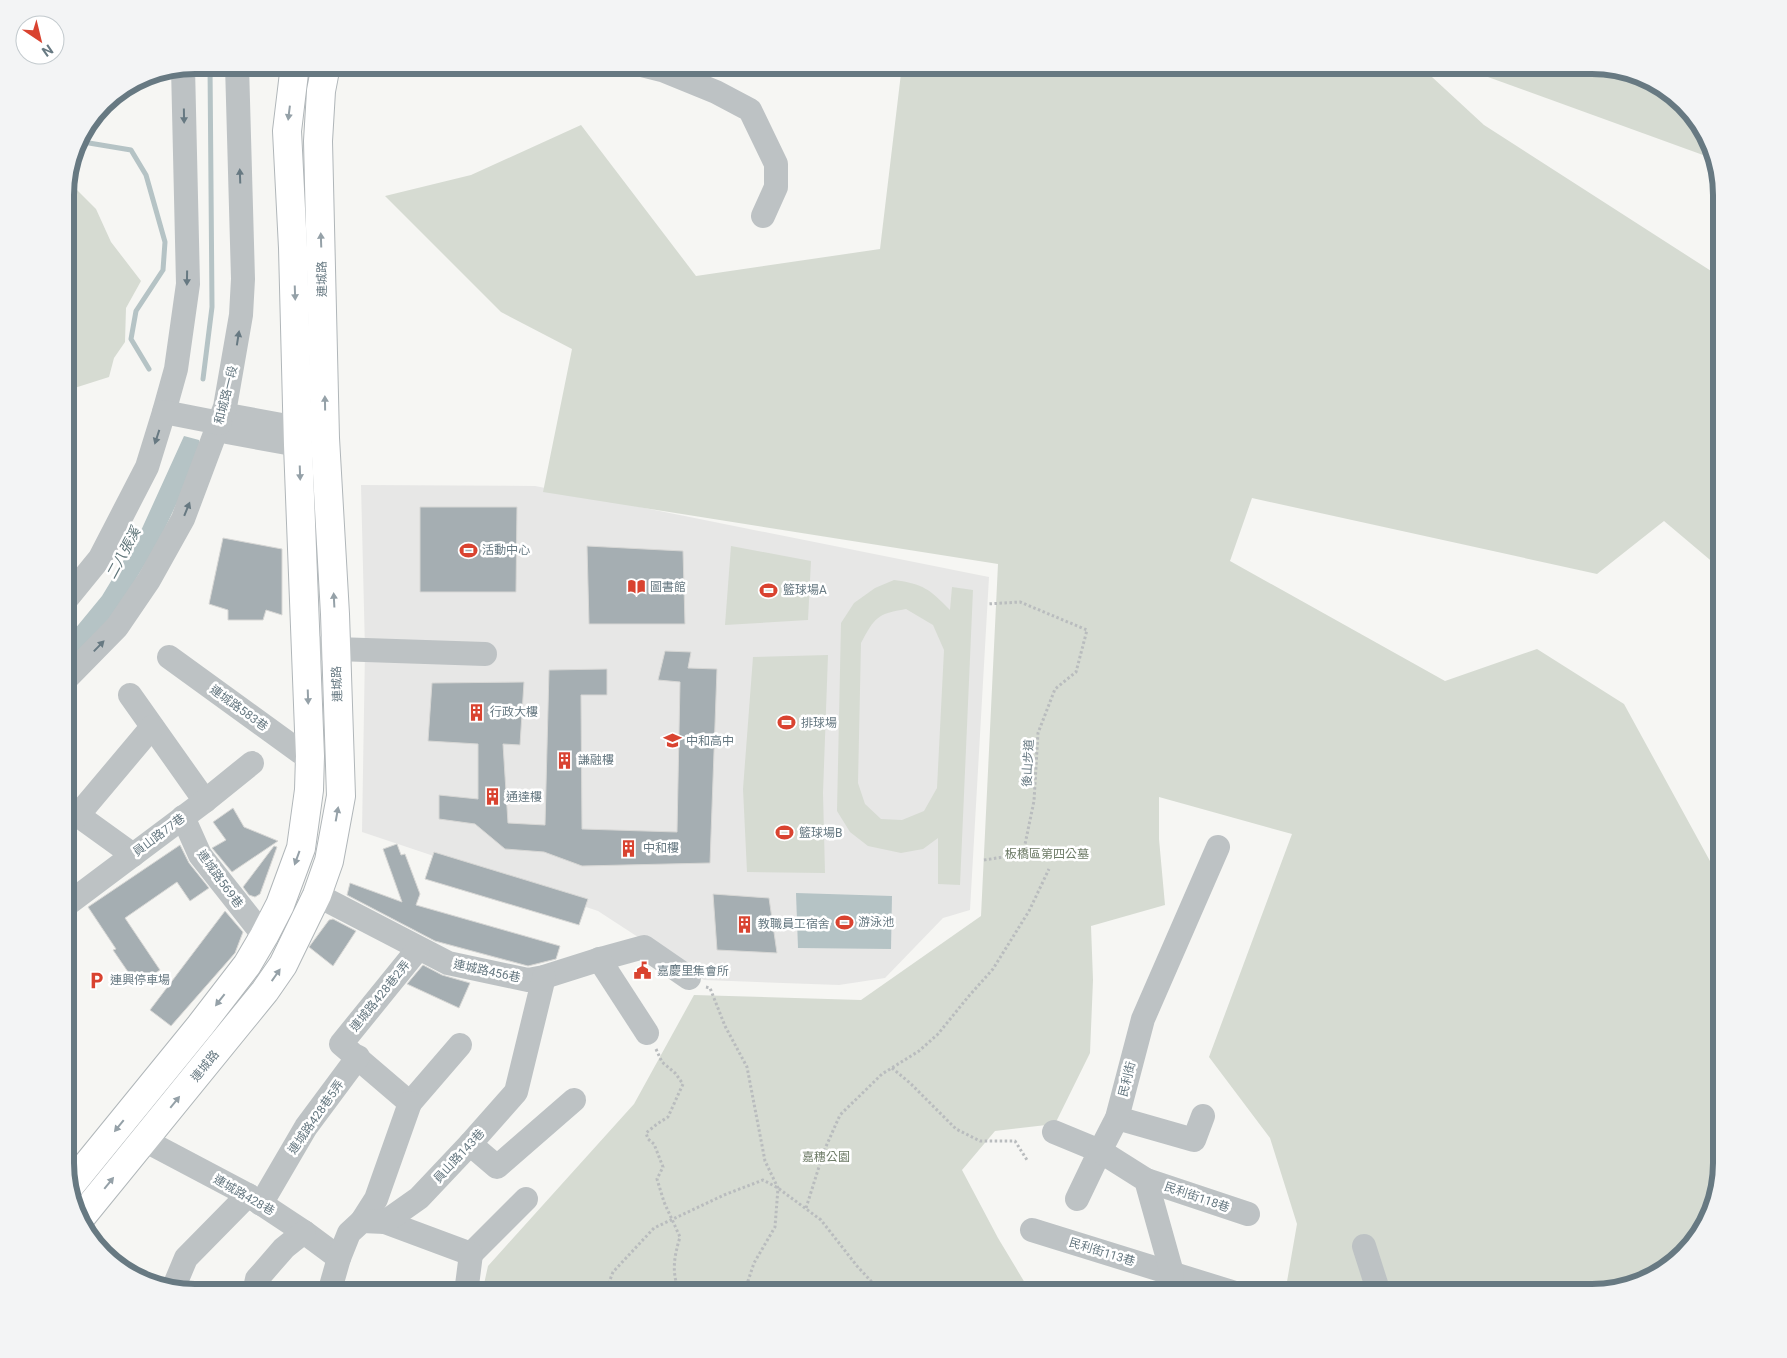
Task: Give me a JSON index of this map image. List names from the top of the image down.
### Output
{
  "streets": {
    "main road": ["連城路"],
    "street": [
      "和城路一段",
      "連城路583巷",
      "員山路77巷",
      "連城路569巷",
      "連城路456巷",
      "連城路428巷2弄",
      "民利街",
      "連城路428巷5弄",
      "員山路143巷",
      "連城路428巷",
      "民利街118巷",
      "民利街113巷"
    ],
    "path": ["後山步道"]
  },
  "crossings": [
    ["連城路", "連城路456巷"],
    ["連城路", "連城路428巷"],
    ["員山路77巷", "連城路569巷"],
    ["連城路456巷", "連城路428巷2弄"],
    ["連城路456巷", "員山路143巷"],
    ["連城路428巷2弄", "連城路428巷5弄"],
    ["連城路428巷5弄", "連城路428巷"]
  ],
  "water": ["二八張溪"],
  "parks": ["板橋區第四公墓", "嘉穗公園"],
  "places": {
    "sports": [
      "活動中心",
      "籃球場A",
      "排球場",
      "籃球場B",
      "游泳池"
    ],
    "library": ["圖書館"],
    "building": [
      "行政大樓",
      "謙融樓",
      "通達樓",
      "中和樓",
      "教職員工宿舍"
    ],
    "school or university": ["中和高中"],
    "public building": ["嘉慶里集會所"],
    "parking": ["連興停車場"]
  },
  "north": "bottom right"
}
